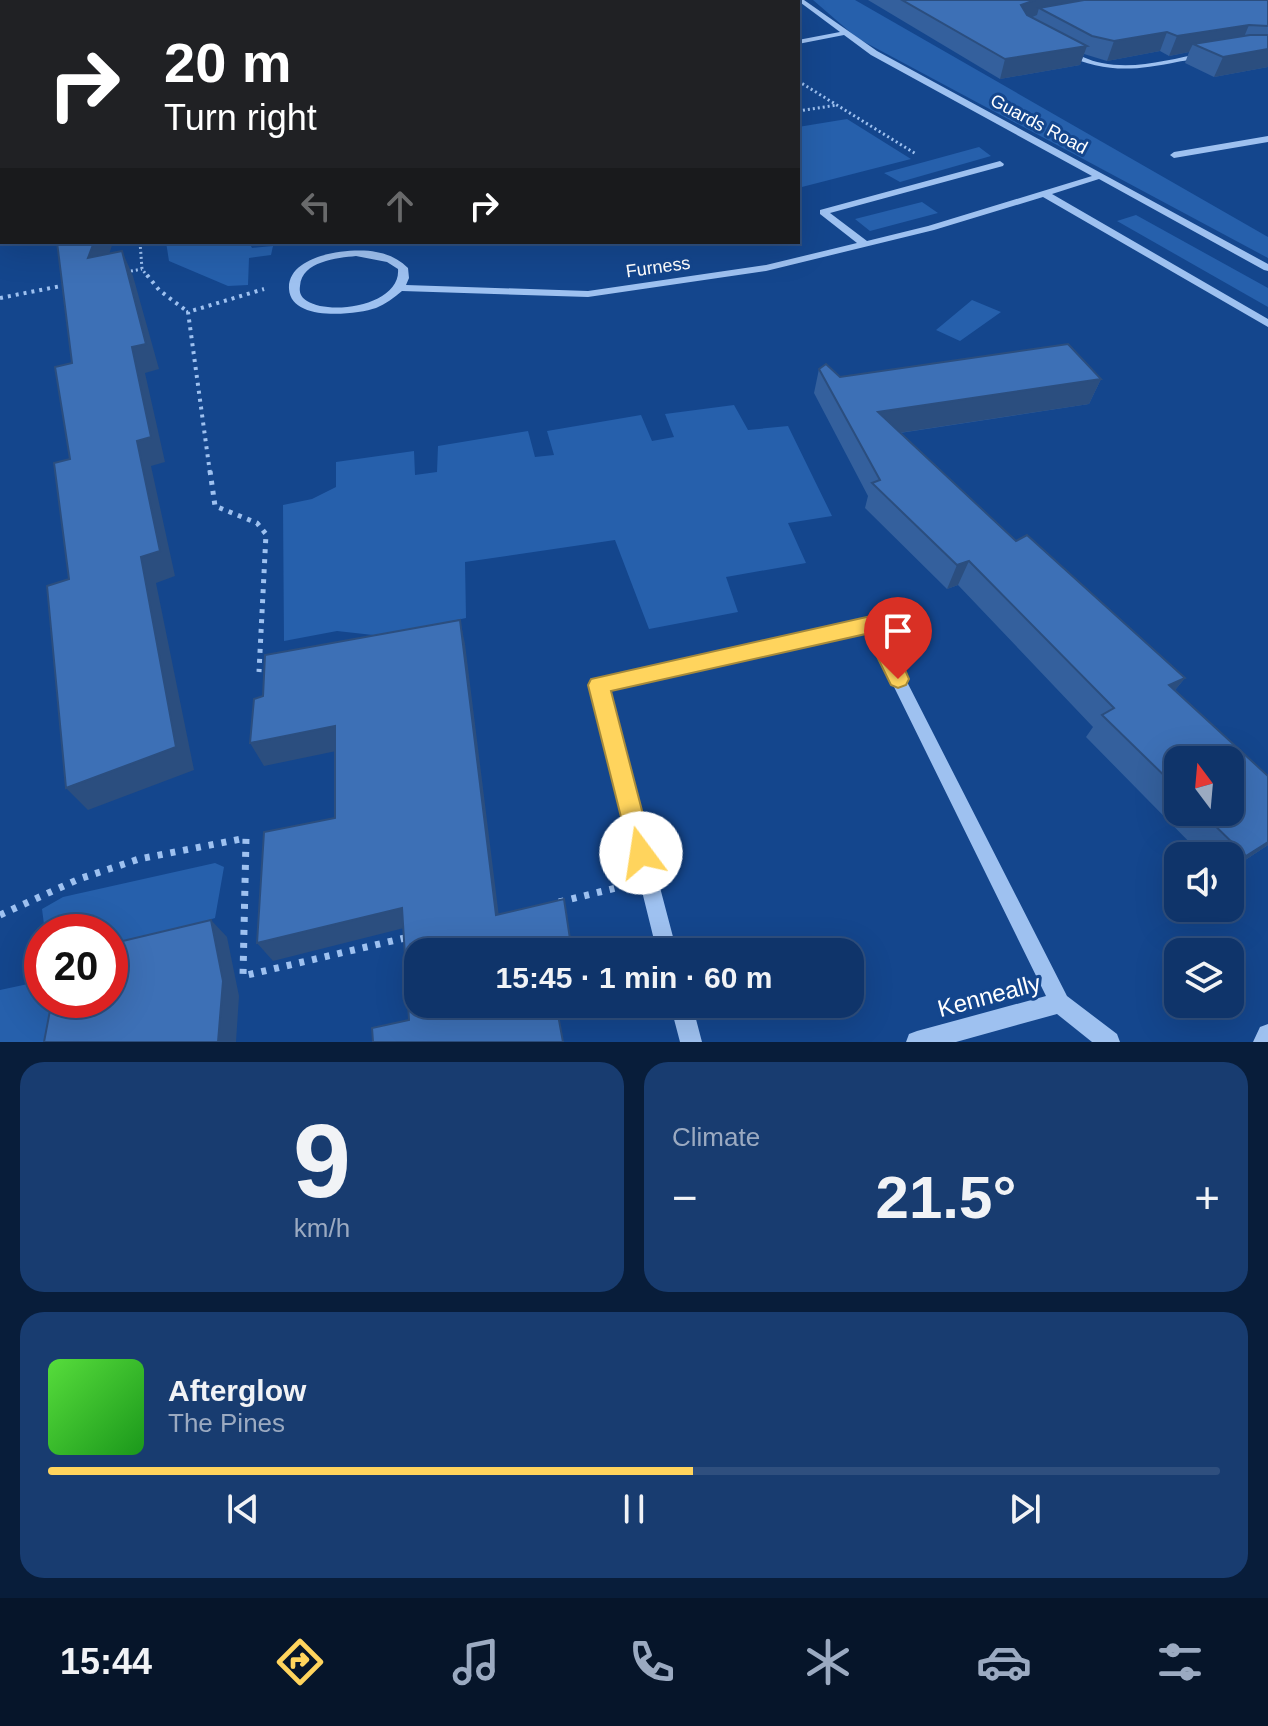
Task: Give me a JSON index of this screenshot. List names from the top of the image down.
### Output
{
  "streets": {
    "street": ["Guards Road", "Furness", "Kenneally"]
  },
  "crossings": [
    ["Guards Road", "Furness"]
  ],
  "north": "top",
  "page": {
    "turn": ["20 m", "Turn right"],
    "limit": "20",
    "trip": "15:45 · 1 min · 60 m",
    "tile": [
      ["9", "km/h"],
      "Climate"
    ],
    "heat": ["−", "21.5°", "+"],
    "song": ["Afterglow", "The Pines"],
    "tabs": "15:44"
  }
}
